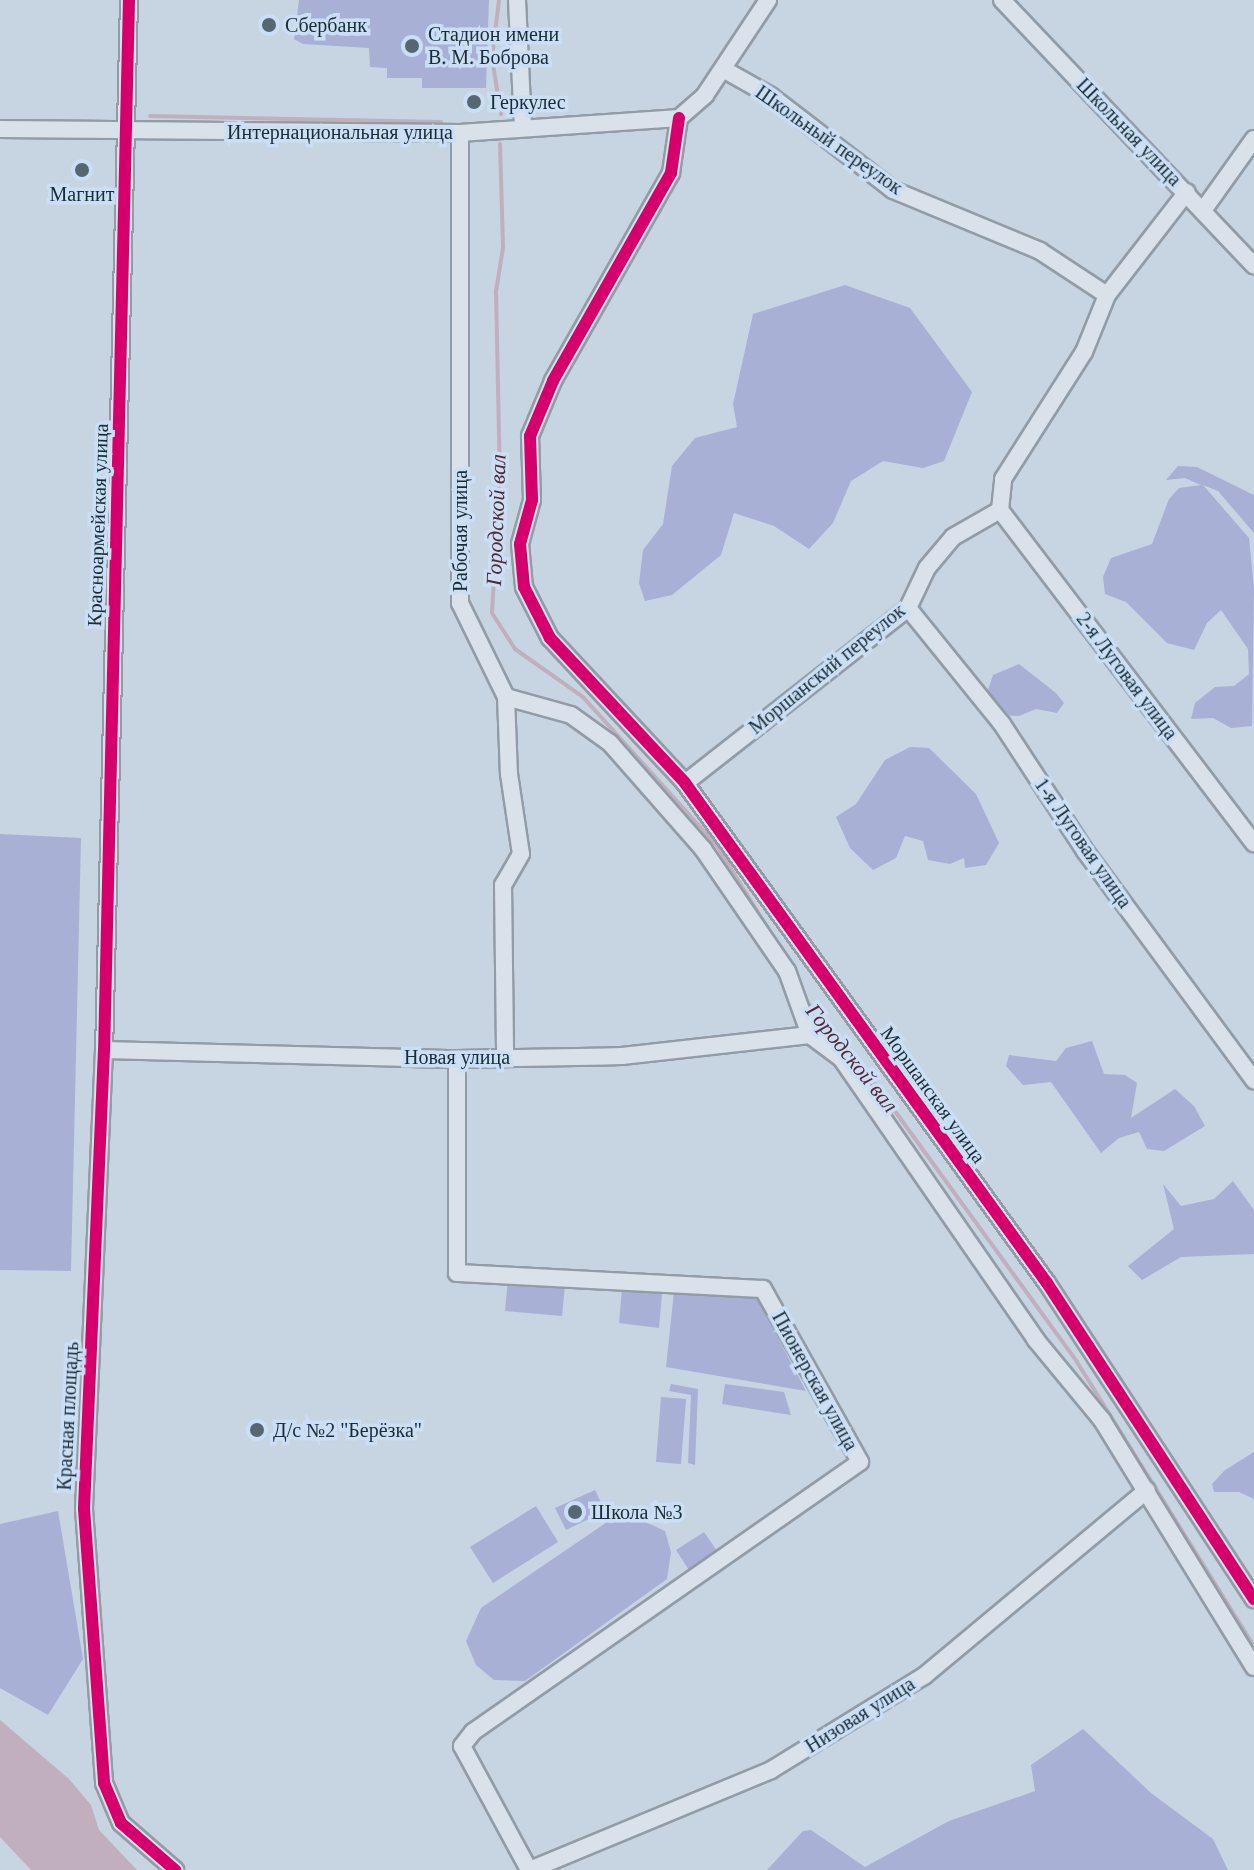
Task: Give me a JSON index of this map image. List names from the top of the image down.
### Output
{
  "streets": {
    "street": [
      "Интернациональная улица",
      "Школьная улица",
      "Школьный переулок",
      "Красноармейская улица",
      "Рабочая улица",
      "Моршанский переулок",
      "2-я Луговая улица",
      "1-я Луговая улица",
      "Новая улица",
      "Моршанская улица",
      "Пионерская улица",
      "Красная площадь",
      "Низовая улица"
    ]
  },
  "crossings": [
    ["Интернациональная улица", "Красноармейская улица"],
    ["Интернациональная улица", "Рабочая улица"],
    ["Интернациональная улица", "Моршанская улица"],
    ["Красноармейская улица", "Новая улица"],
    ["Красноармейская улица", "Красная площадь"],
    ["Рабочая улица", "Новая улица"],
    ["Моршанский переулок", "2-я Луговая улица"],
    ["Моршанский переулок", "1-я Луговая улица"],
    ["Моршанский переулок", "Моршанская улица"],
    ["Новая улица", "Пионерская улица"],
    ["Новая улица", "Красная площадь"],
    ["Пионерская улица", "Низовая улица"]
  ],
  "water": ["Городской вал"],
  "places": [
    "Сбербанк",
    "Стадион имени В. М. Боброва",
    "Геркулес",
    "Магнит",
    "Д/с №2 \"Берёзка\"",
    "Школа №3"
  ]
}
